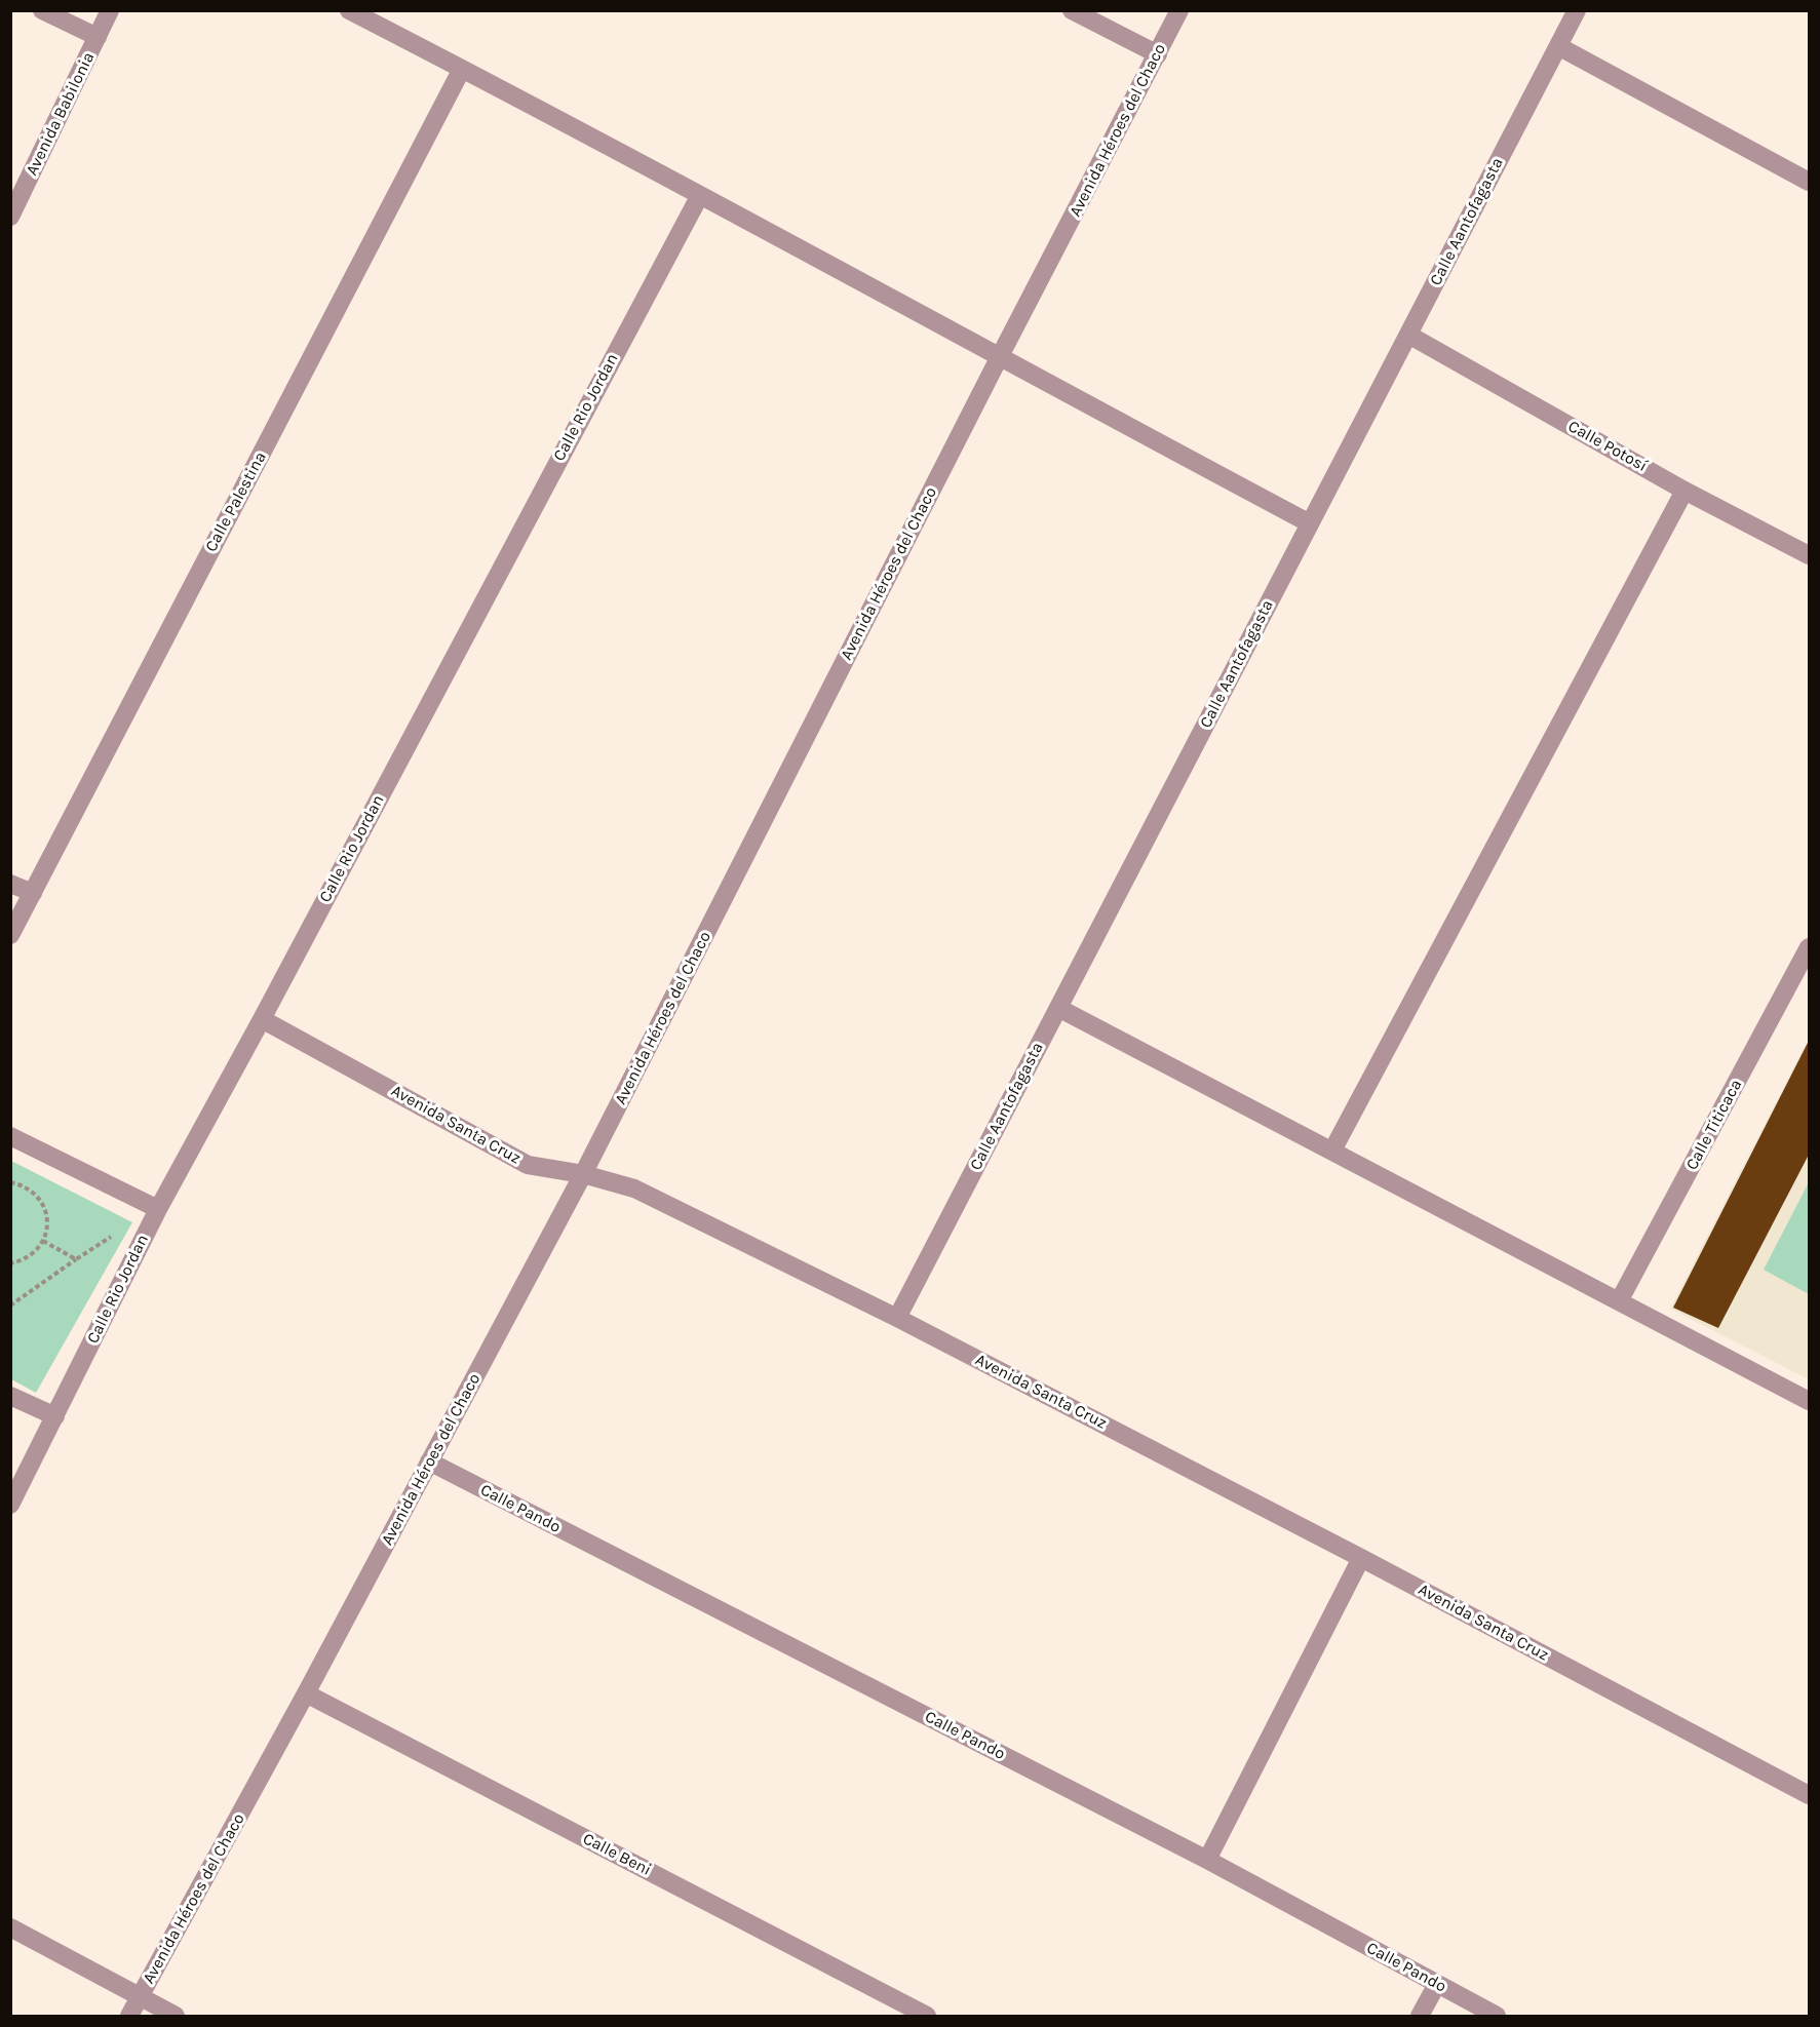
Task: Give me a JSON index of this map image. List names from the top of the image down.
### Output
{
  "streets": {
    "street": [
      "Avenida Babilonia",
      "Avenida Héroes del Chaco",
      "Calle Aantofagasta",
      "Calle Rio Jordan",
      "Calle Potosí",
      "Calle Palestina",
      "Avenida Santa Cruz",
      "Calle Titicaca",
      "Calle Pando",
      "Calle Beni"
    ]
  },
  "crossings": [
    ["Avenida Héroes del Chaco", "Avenida Santa Cruz"],
    ["Avenida Héroes del Chaco", "Calle Pando"],
    ["Avenida Héroes del Chaco", "Calle Beni"],
    ["Calle Aantofagasta", "Calle Potosí"],
    ["Calle Aantofagasta", "Avenida Santa Cruz"],
    ["Calle Rio Jordan", "Avenida Santa Cruz"]
  ]
}
